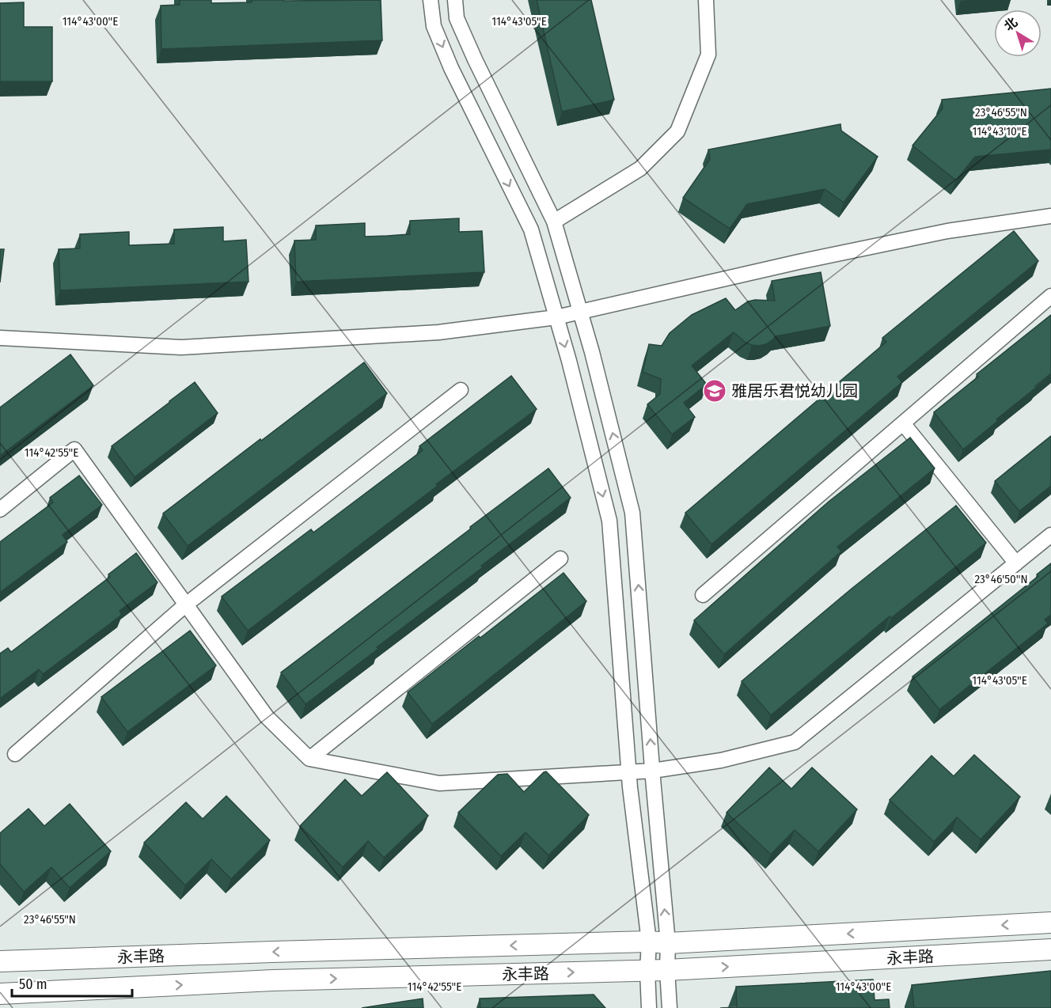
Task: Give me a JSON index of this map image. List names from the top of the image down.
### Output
{
  "streets": {
    "street": ["永丰路"]
  },
  "places": {
    "school or university": ["雅居乐君悦幼儿园"]
  },
  "scale_bar": "50 m",
  "north": "top left",
  "coordinates": [
    "114°43'00\"E",
    "114°43'05\"E",
    "23°46'55\"N",
    "114°43'10\"E",
    "114°42'55\"E",
    "23°46'50\"N"
  ]
}
